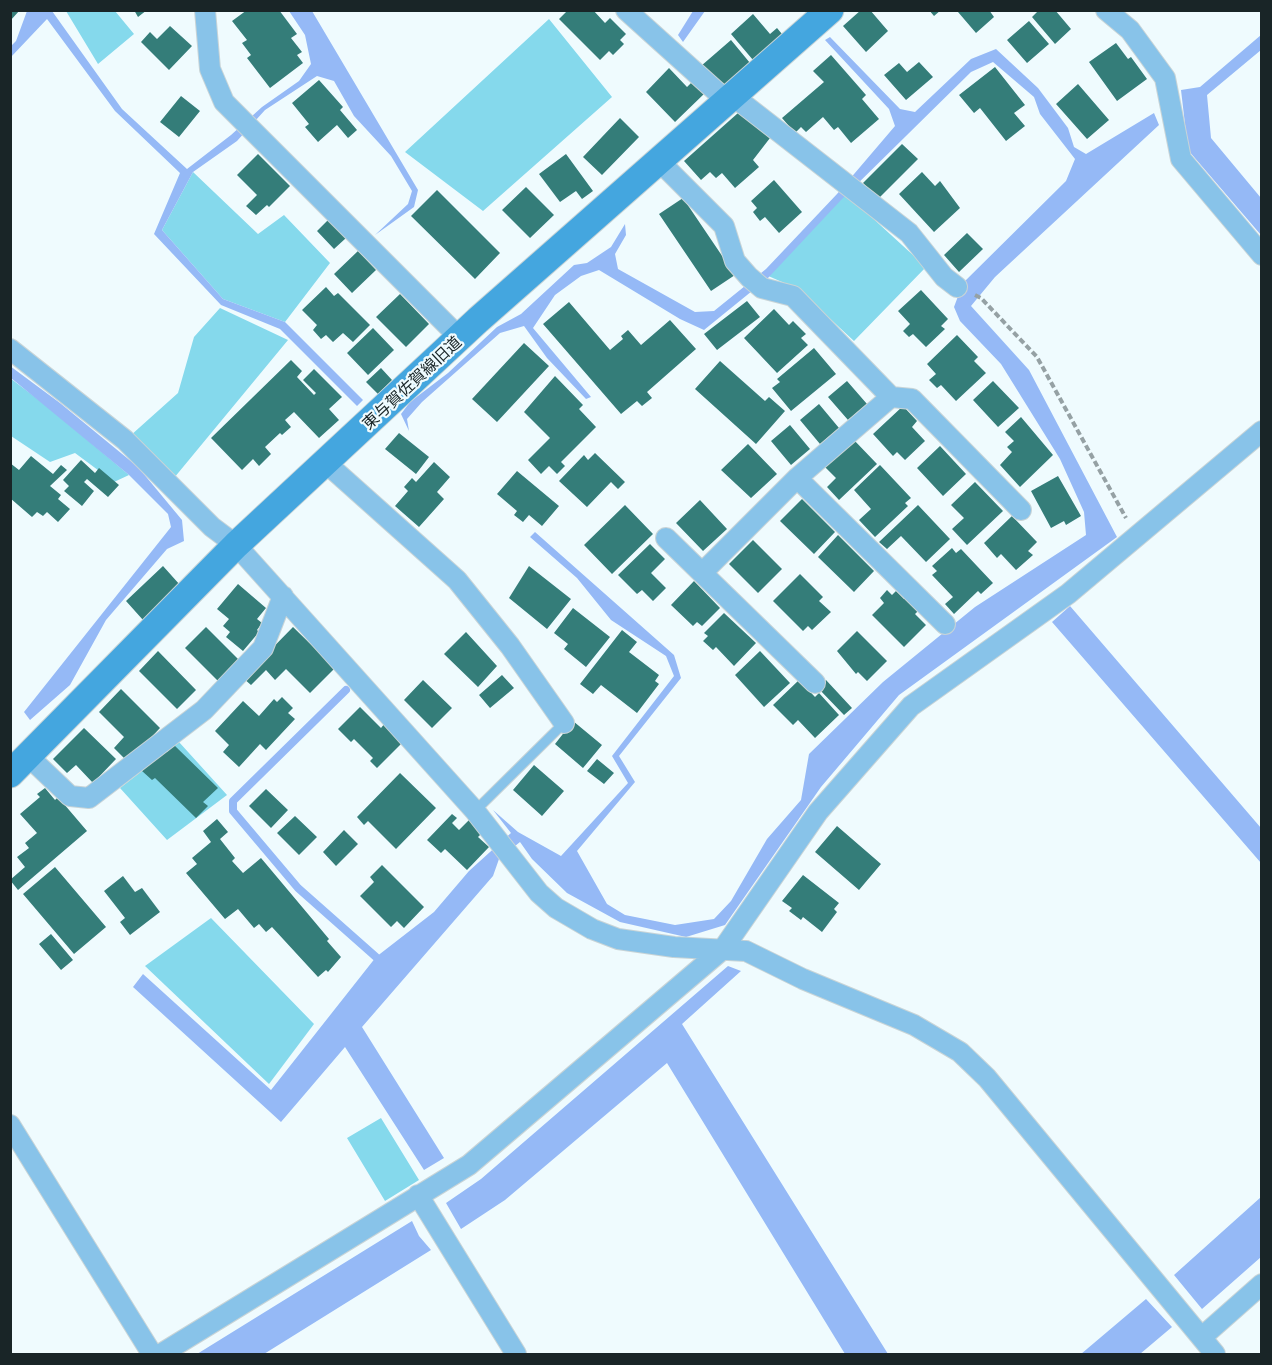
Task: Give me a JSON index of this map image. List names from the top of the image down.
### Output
{
  "streets": {
    "main road": ["東与賀佐賀線旧道"]
  }
}
